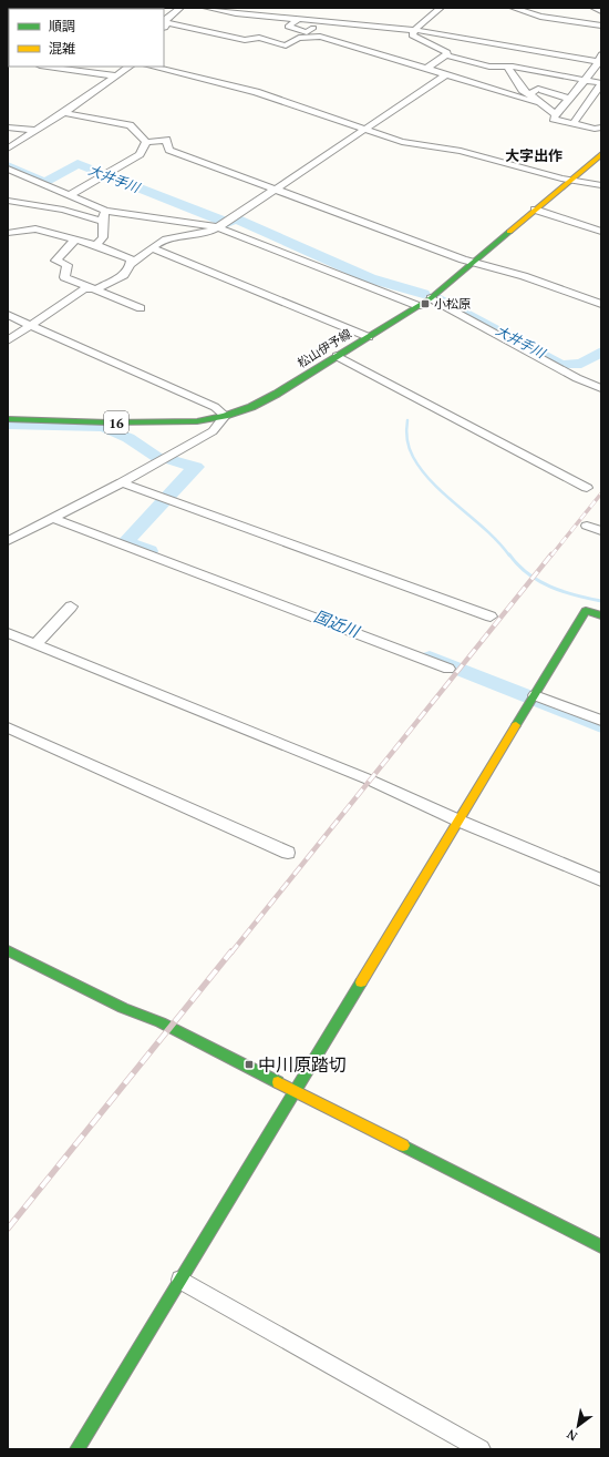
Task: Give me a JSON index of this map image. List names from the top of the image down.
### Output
{
  "streets": {
    "street": ["松山伊予線", "16"]
  },
  "districts": ["大字出作"],
  "water": ["大井手川", "国近川"],
  "places": {
    "transit": ["小松原", "中川原踏切"]
  },
  "legend": ["順調", "混雑"],
  "north": "bottom left"
}
